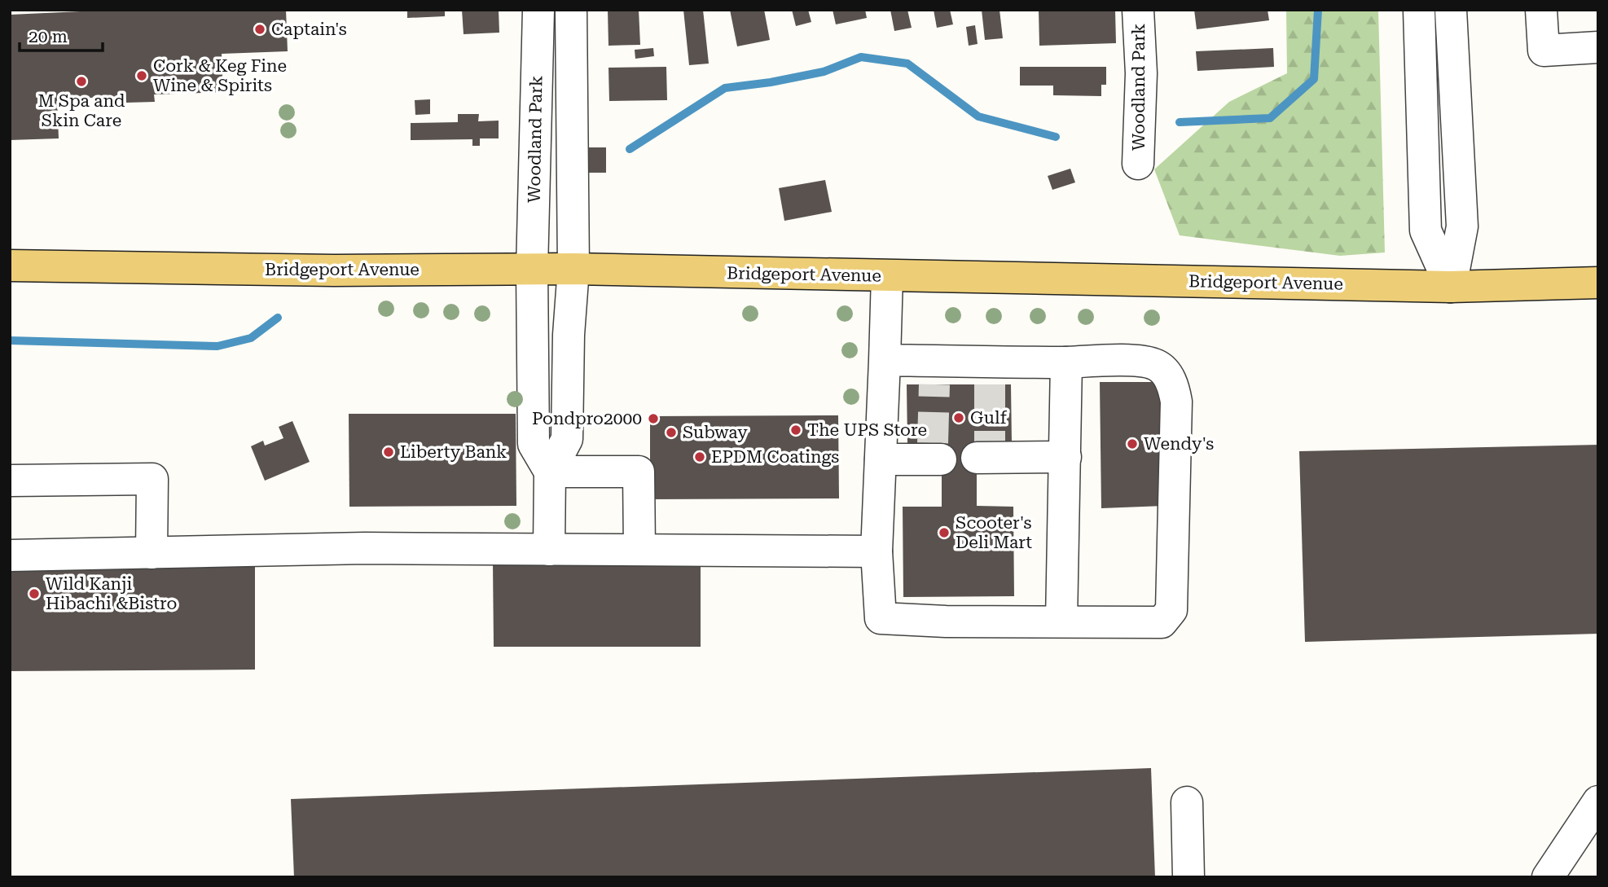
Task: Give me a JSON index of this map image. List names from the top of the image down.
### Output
{
  "streets": {
    "main road": ["Bridgeport Avenue"],
    "street": ["Woodland Park"]
  },
  "crossings": [
    ["Woodland Park", "Bridgeport Avenue"]
  ],
  "places": [
    "Captain's",
    "Cork & Keg Fine Wine & Spirits",
    "M Spa and Skin Care",
    "Gulf",
    "Pondpro2000",
    "The UPS Store",
    "Subway",
    "Wendy's",
    "Liberty Bank",
    "EPDM Coatings",
    "Scooter's Deli Mart",
    "Wild Kanji Hibachi &Bistro"
  ],
  "scale_bar": "20 m"
}
